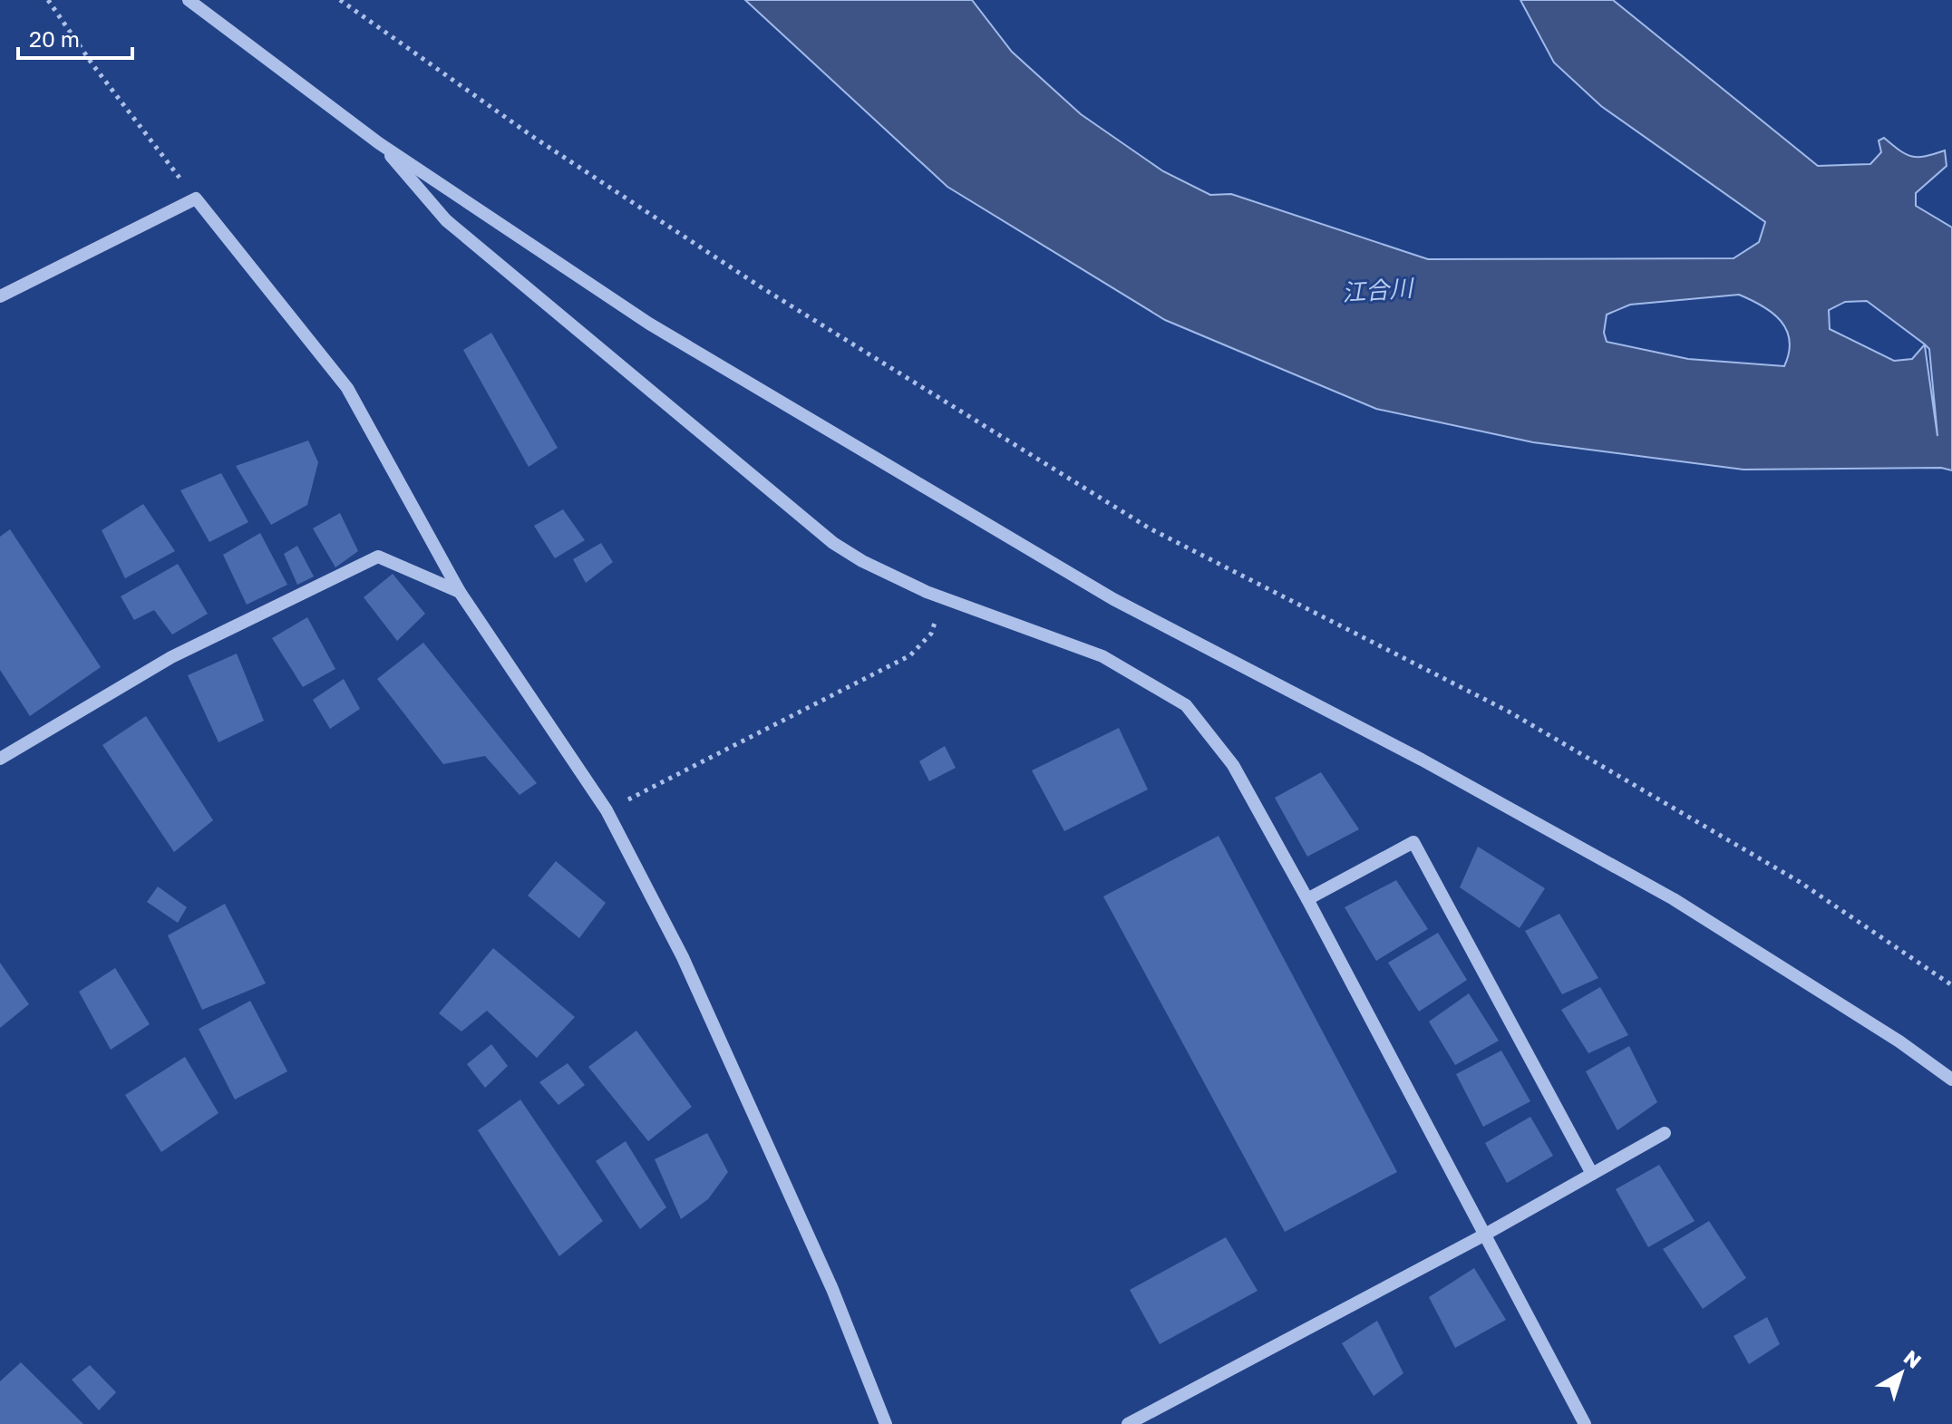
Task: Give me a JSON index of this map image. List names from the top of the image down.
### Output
{
  "water": ["江合川"],
  "scale_bar": "20 m",
  "north": "top right"
}
